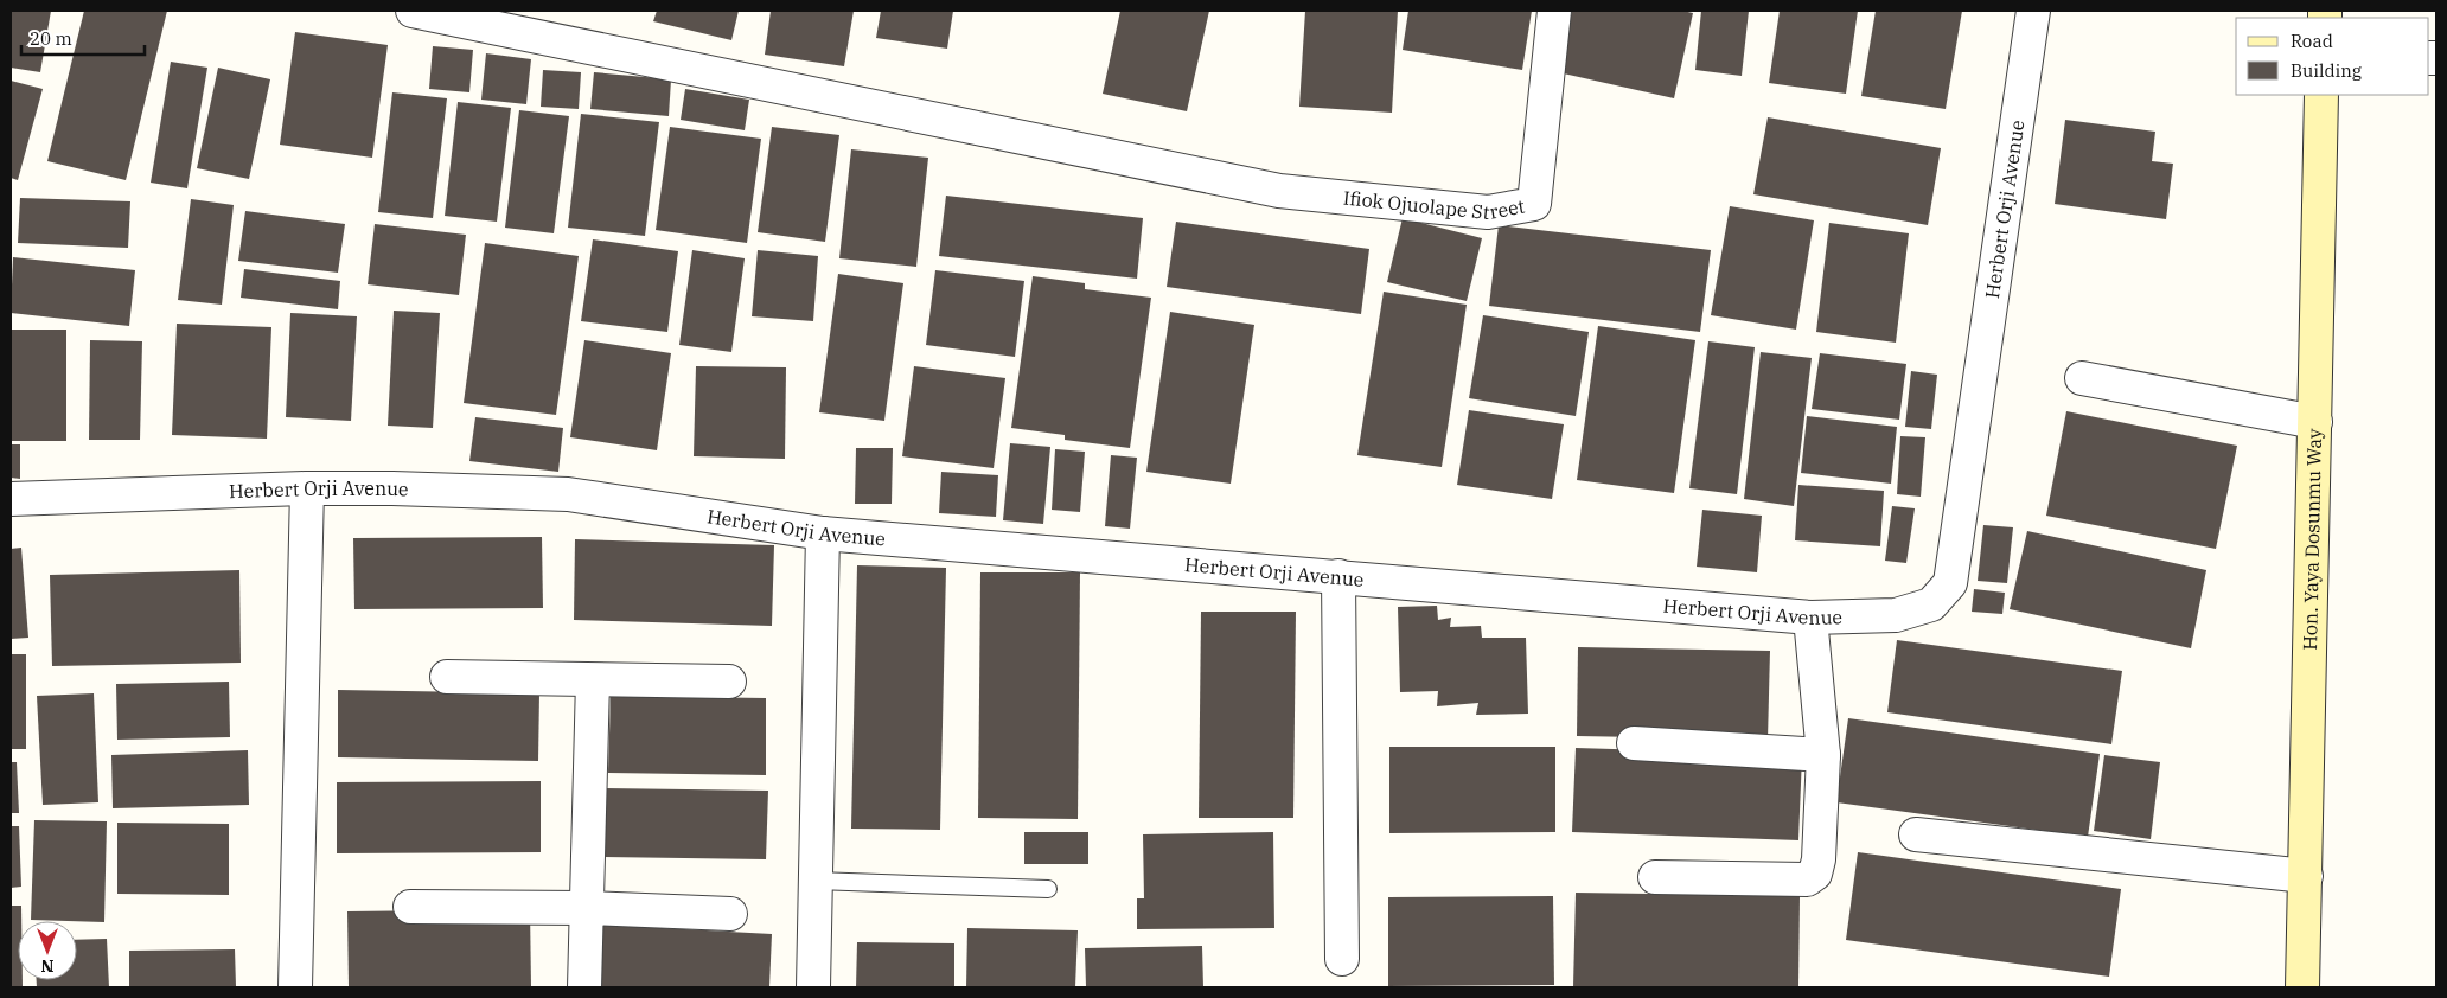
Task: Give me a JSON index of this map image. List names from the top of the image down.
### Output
{
  "streets": {
    "main road": ["Hon. Yaya Dosunmu Way"],
    "street": ["Ifiok Ojuolape Street", "Herbert Orji Avenue"]
  },
  "legend": ["Road", "Building"],
  "scale_bar": "20 m",
  "north": "bottom"
}
